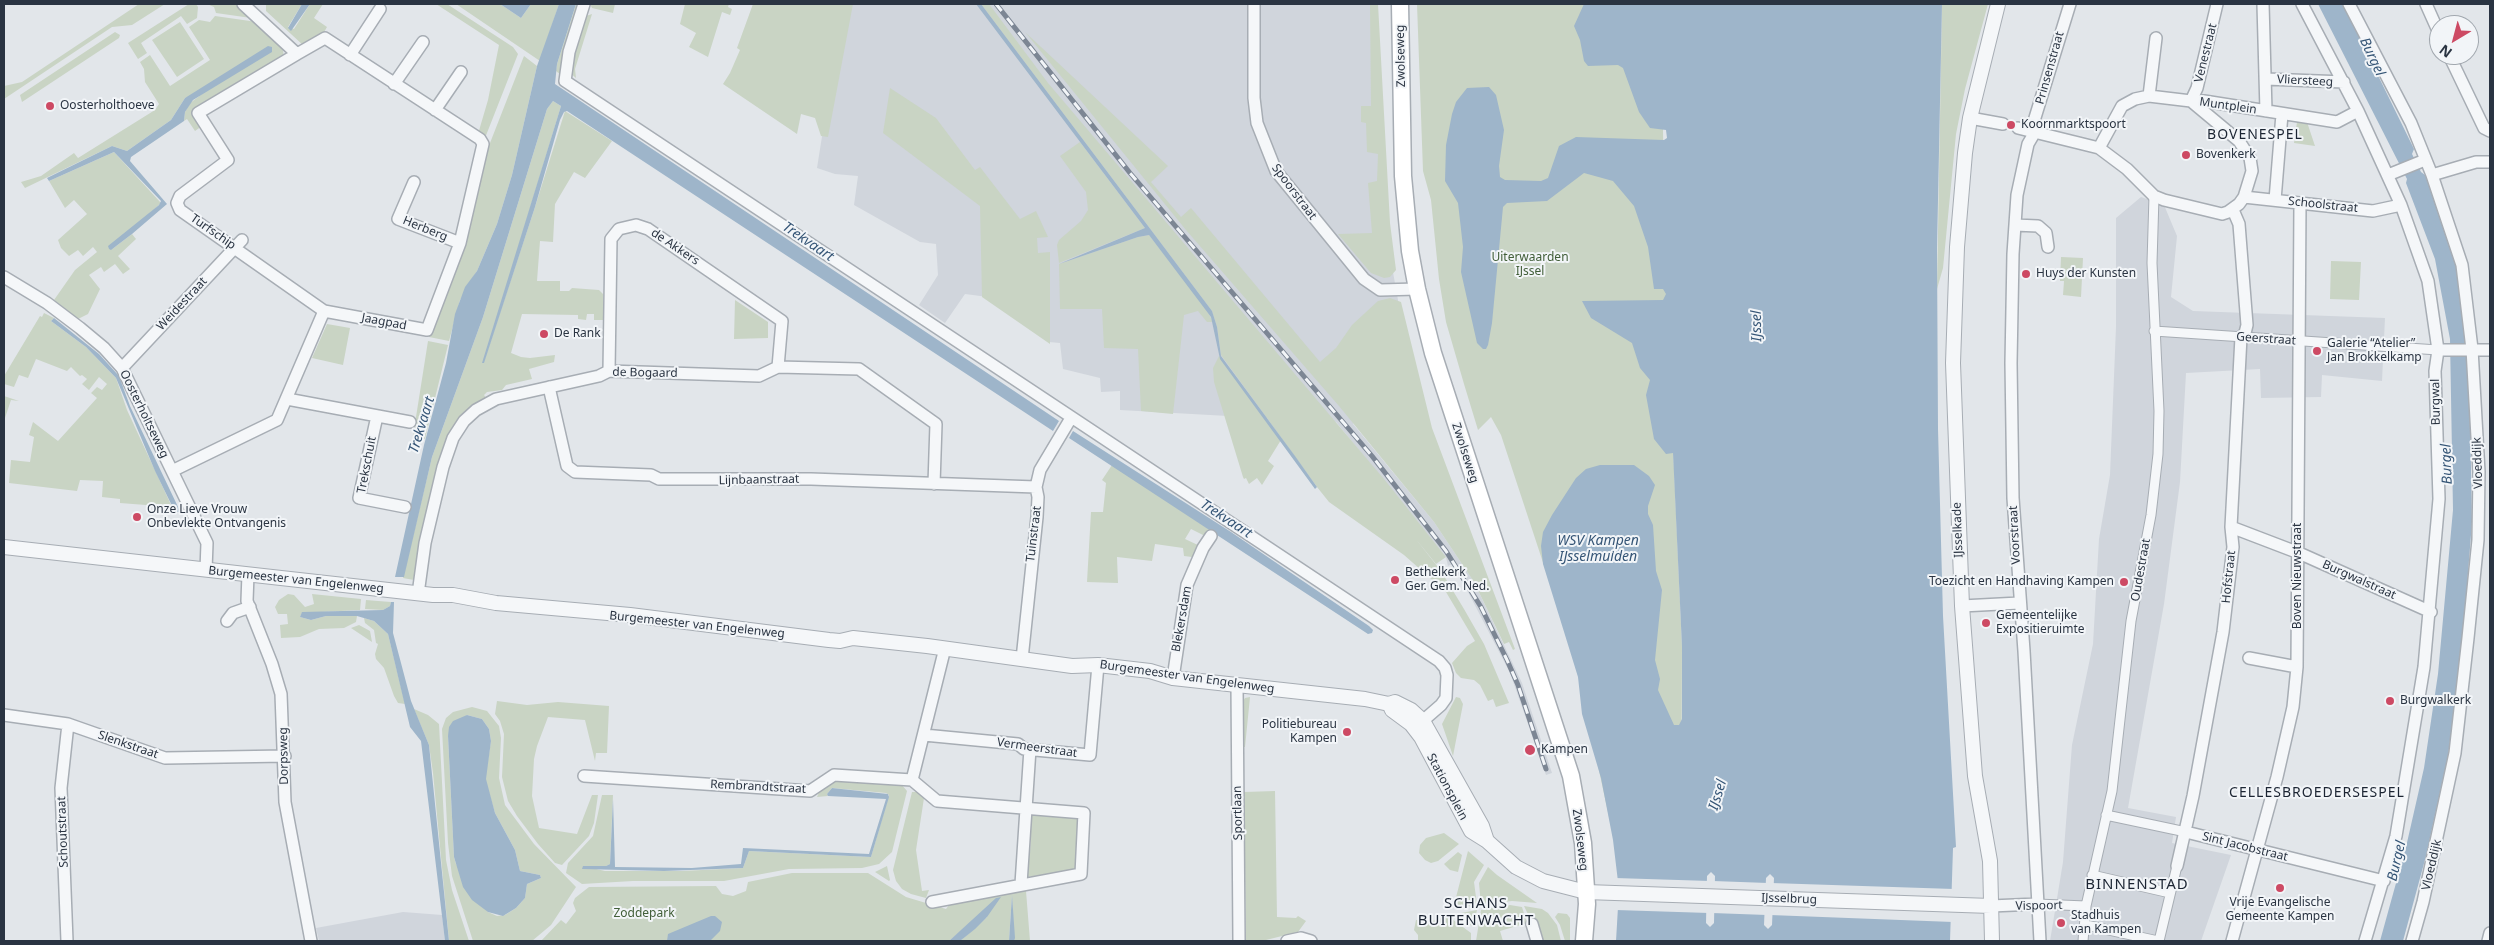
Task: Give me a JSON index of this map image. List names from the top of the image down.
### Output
{
  "streets": {
    "main road": ["Zwolseweg"],
    "street": [
      "Venestraat",
      "Prinsenstraat",
      "Vliersteeg",
      "Muntplein",
      "Spoorstraat",
      "Schoolstraat",
      "Herberg",
      "Turfschip",
      "de Akkers",
      "Weidestraat",
      "Jaagpad",
      "Geerstraat",
      "de Bogaard",
      "Burgwal",
      "Oosterholtseweg",
      "Vloeddijk",
      "Trekschuit",
      "Lijnbaanstraat",
      "IJsselkade",
      "Tuinstraat",
      "Voorstraat",
      "Oudestraat",
      "Boven Nieuwstraat",
      "Hofstraat",
      "Burgemeester van Engelenweg",
      "Burgwalstraat",
      "Blekersdam",
      "Slenkstraat",
      "Vermeerstraat",
      "Dorpsweg",
      "Rembrandtstraat",
      "Stationsplein",
      "Sportlaan",
      "Schoutstraat",
      "Sint Jacobstraat",
      "IJsselbrug",
      "Vispoort"
    ]
  },
  "crossings": [
    ["Venestraat", "Muntplein"],
    ["Venestraat", "Schoolstraat"],
    ["Venestraat", "Oudestraat"],
    ["Venestraat", "Hofstraat"],
    ["Zwolseweg", "Spoorstraat"],
    ["Zwolseweg", "Stationsplein"],
    ["Zwolseweg", "IJsselbrug"],
    ["Prinsenstraat", "Voorstraat"],
    ["Vliersteeg", "Burgwal"],
    ["Muntplein", "Schoolstraat"],
    ["Muntplein", "Burgwal"],
    ["Muntplein", "Oudestraat"],
    ["Muntplein", "Hofstraat"],
    ["Schoolstraat", "Burgwal"],
    ["Schoolstraat", "Oudestraat"],
    ["Schoolstraat", "Boven Nieuwstraat"],
    ["Schoolstraat", "Hofstraat"],
    ["Herberg", "Jaagpad"],
    ["Turfschip", "Weidestraat"],
    ["Turfschip", "Jaagpad"],
    ["de Akkers", "de Bogaard"],
    ["Weidestraat", "Oosterholtseweg"],
    ["Geerstraat", "Burgwal"],
    ["Geerstraat", "Oudestraat"],
    ["Geerstraat", "Boven Nieuwstraat"],
    ["Geerstraat", "Hofstraat"],
    ["de Bogaard", "Lijnbaanstraat"],
    ["de Bogaard", "Burgemeester van Engelenweg"],
    ["Burgwal", "Burgwalstraat"],
    ["Burgwal", "Sint Jacobstraat"],
    ["Oosterholtseweg", "Burgemeester van Engelenweg"],
    ["Lijnbaanstraat", "Tuinstraat"],
    ["IJsselkade", "IJsselbrug"],
    ["IJsselkade", "Vispoort"],
    ["Tuinstraat", "Burgemeester van Engelenweg"],
    ["Voorstraat", "Vispoort"],
    ["Oudestraat", "Hofstraat"],
    ["Oudestraat", "Sint Jacobstraat"],
    ["Oudestraat", "Vispoort"],
    ["Boven Nieuwstraat", "Burgwalstraat"],
    ["Boven Nieuwstraat", "Sint Jacobstraat"],
    ["Hofstraat", "Burgwalstraat"],
    ["Hofstraat", "Sint Jacobstraat"],
    ["Burgemeester van Engelenweg", "Blekersdam"],
    ["Burgemeester van Engelenweg", "Vermeerstraat"],
    ["Burgemeester van Engelenweg", "Dorpsweg"],
    ["Burgemeester van Engelenweg", "Stationsplein"],
    ["Burgemeester van Engelenweg", "Sportlaan"],
    ["Slenkstraat", "Dorpsweg"],
    ["Slenkstraat", "Schoutstraat"],
    ["Stationsplein", "IJsselbrug"],
    ["IJsselbrug", "Vispoort"]
  ],
  "districts": [
    "BOVENESPEL",
    "CELLESBROEDERSESPEL",
    "BINNENSTAD",
    "SCHANS BUITENWACHT"
  ],
  "water": [
    "Burgel",
    "Trekvaart",
    "IJssel",
    "WSV Kampen IJsselmuiden"
  ],
  "parks": ["Uiterwaarden IJssel", "Zoddepark"],
  "places": [
    "Oosterholthoeve",
    "Koornmarktspoort",
    "Bovenkerk",
    "Huys der Kunsten",
    "De Rank",
    "Galerie “Atelier” Jan Brokkelkamp",
    "Onze Lieve Vrouw Onbevlekte Ontvangenis",
    "Bethelkerk Ger. Gem. Ned.",
    "Toezicht en Handhaving Kampen",
    "Gemeentelijke Expositieruimte",
    "Burgwalkerk",
    "Politiebureau Kampen",
    "Kampen",
    "Vrije Evangelische Gemeente Kampen",
    "Stadhuis van Kampen"
  ],
  "north": "bottom left"
}
